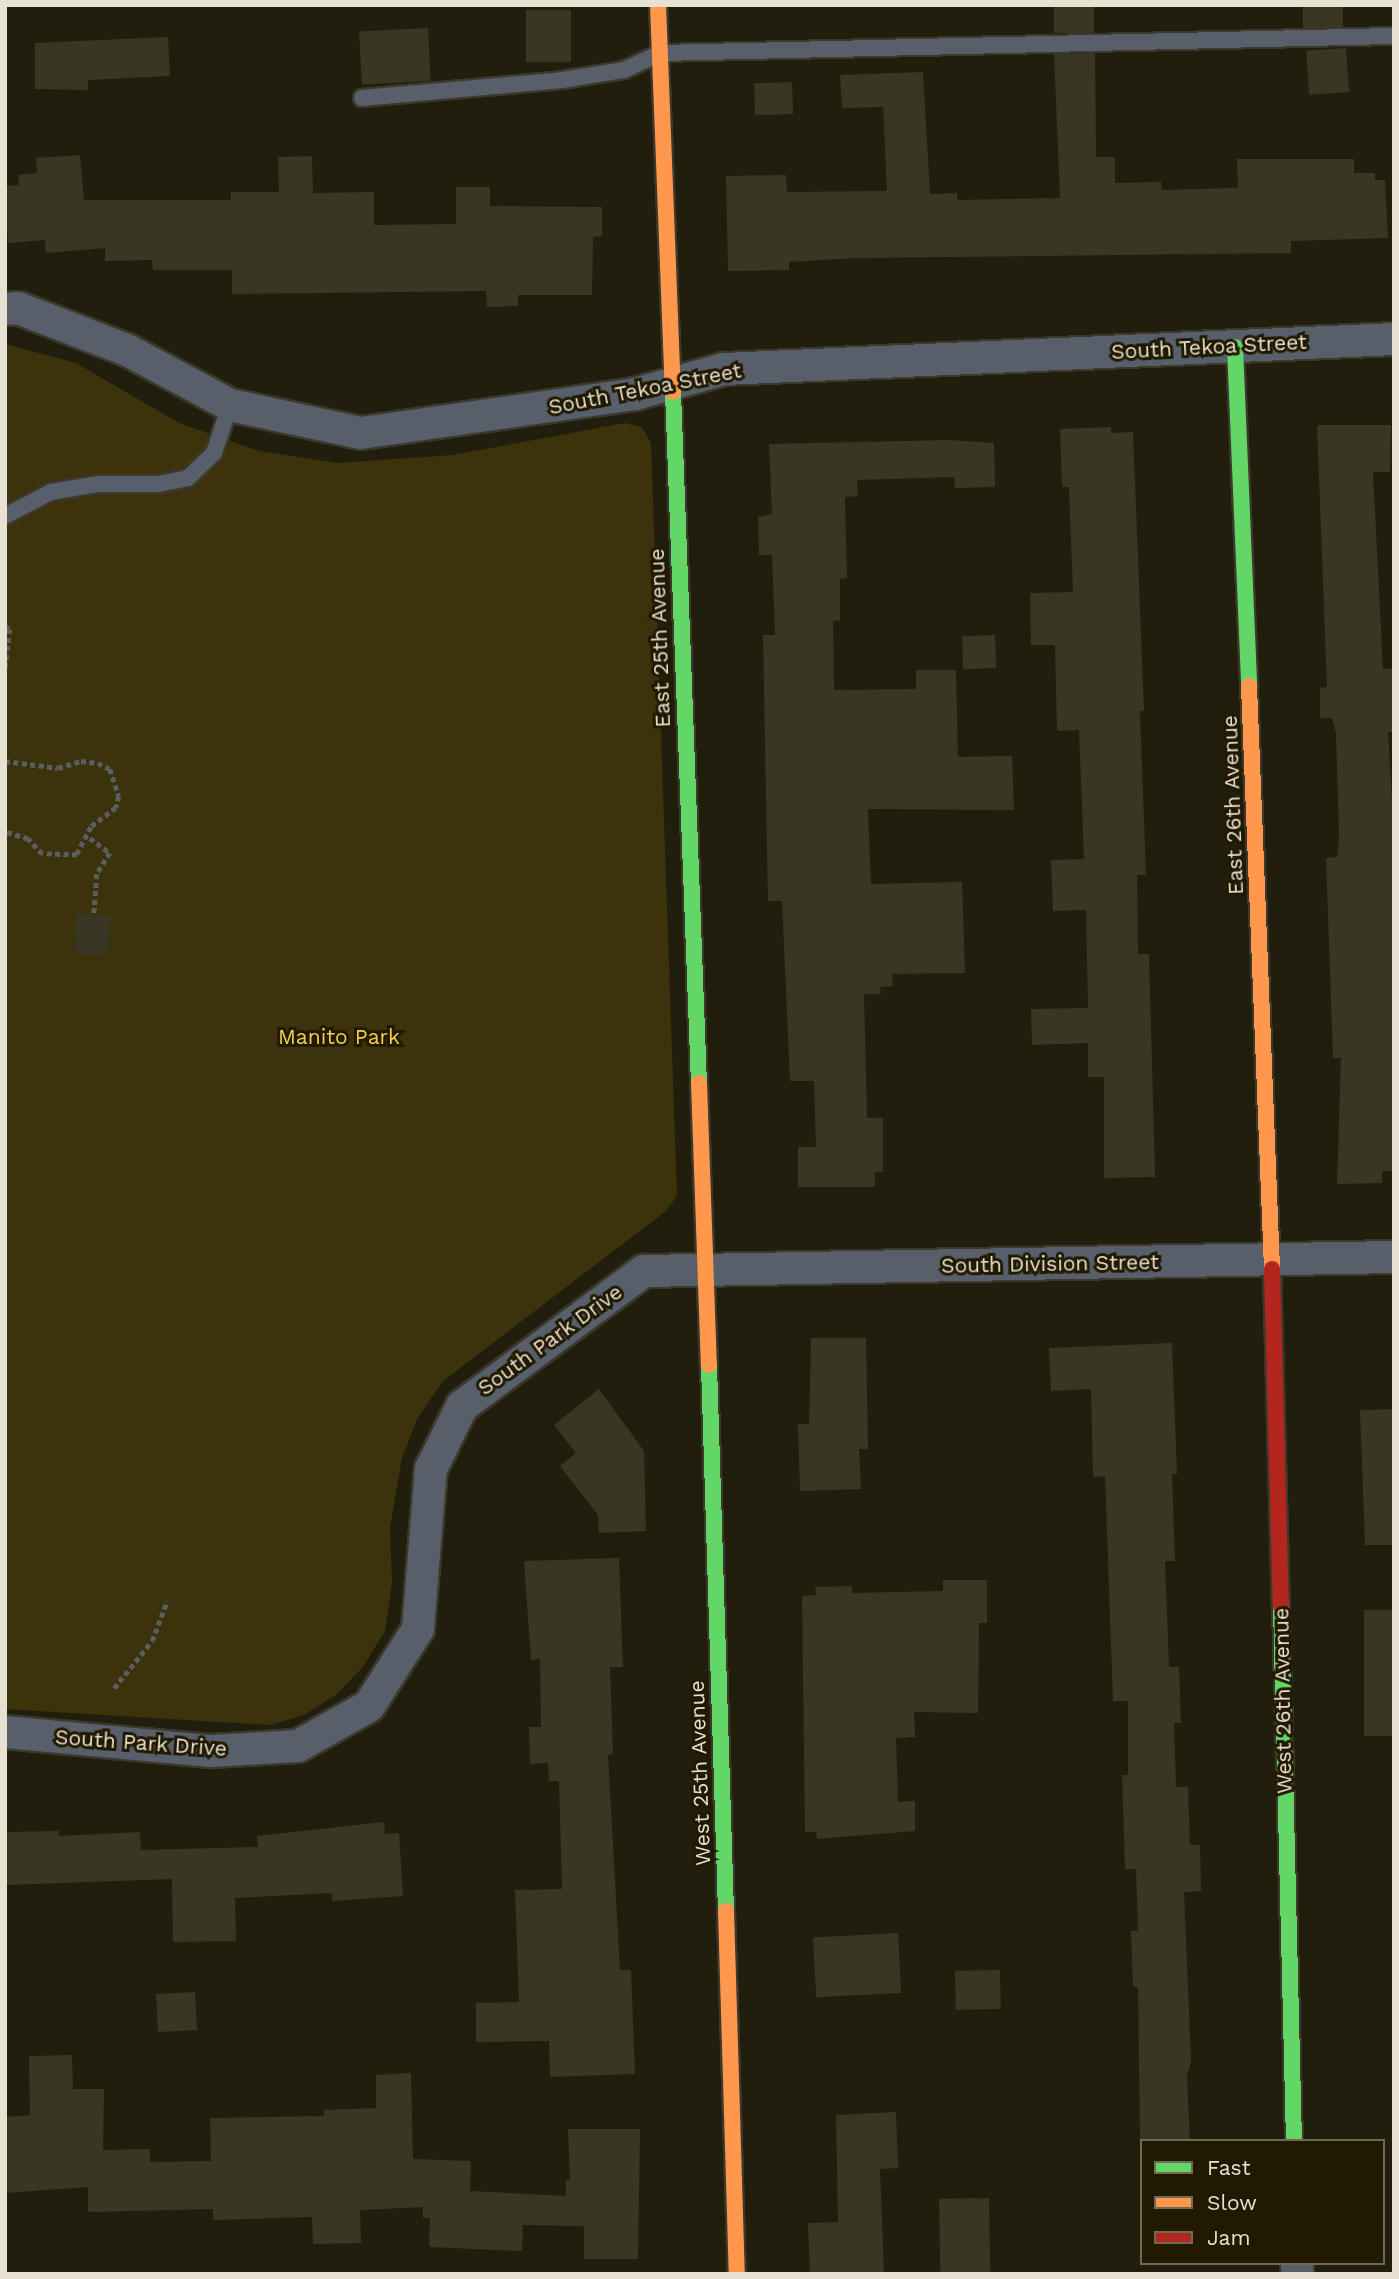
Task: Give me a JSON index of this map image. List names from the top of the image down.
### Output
{
  "streets": {
    "street": [
      "South Tekoa Street",
      "East 25th Avenue",
      "East 26th Avenue",
      "South Division Street",
      "South Park Drive",
      "West 26th Avenue",
      "West 25th Avenue"
    ]
  },
  "crossings": [
    ["South Tekoa Street", "East 25th Avenue"],
    ["South Tekoa Street", "East 26th Avenue"],
    ["East 25th Avenue", "South Division Street"],
    ["East 25th Avenue", "South Park Drive"],
    ["East 25th Avenue", "West 25th Avenue"],
    ["East 26th Avenue", "South Division Street"],
    ["East 26th Avenue", "West 26th Avenue"],
    ["South Division Street", "South Park Drive"],
    ["South Division Street", "West 26th Avenue"],
    ["South Division Street", "West 25th Avenue"],
    ["South Park Drive", "West 25th Avenue"]
  ],
  "parks": ["Manito Park"],
  "legend": ["Fast", "Slow", "Jam"]
}
